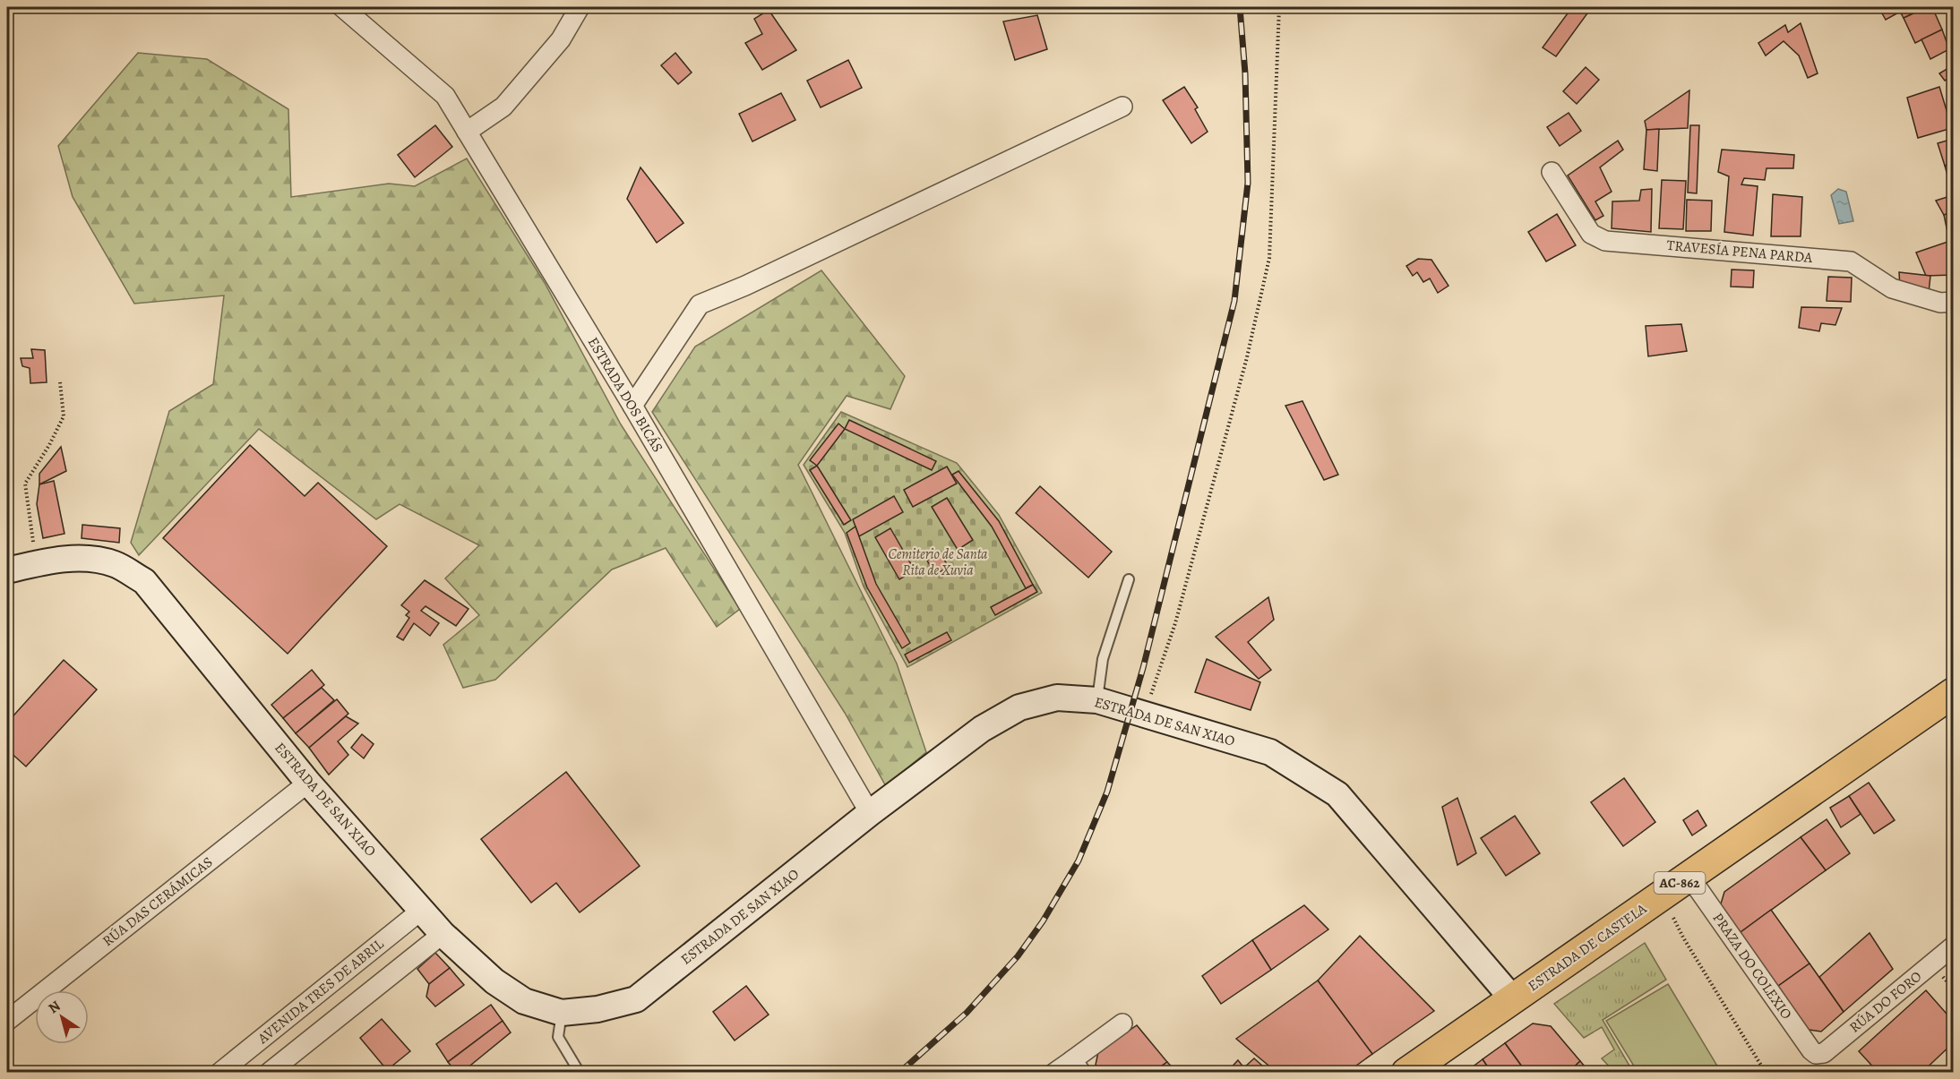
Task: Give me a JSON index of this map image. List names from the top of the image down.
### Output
{
  "streets": {
    "main road": ["AC-862", "ESTRADA DE CASTELA"],
    "street": [
      "TRAVESÍA PENA PARDA",
      "ESTRADA DOS BICÁS",
      "ESTRADA DE SAN XIAO",
      "RÚA DAS CERÁMICAS",
      "PRAZA DO COLEXIO",
      "AVENIDA TRES DE ABRIL",
      "RÚA DO FORO"
    ]
  },
  "crossings": [
    ["ESTRADA DOS BICÁS", "ESTRADA DE SAN XIAO"],
    ["ESTRADA DE SAN XIAO", "RÚA DAS CERÁMICAS"],
    ["ESTRADA DE SAN XIAO", "ESTRADA DE CASTELA"],
    ["ESTRADA DE SAN XIAO", "AVENIDA TRES DE ABRIL"],
    ["ESTRADA DE CASTELA", "PRAZA DO COLEXIO"],
    ["PRAZA DO COLEXIO", "RÚA DO FORO"]
  ],
  "parks": ["Cemiterio de Santa Rita de Xuvia"],
  "north": "top left"
}
